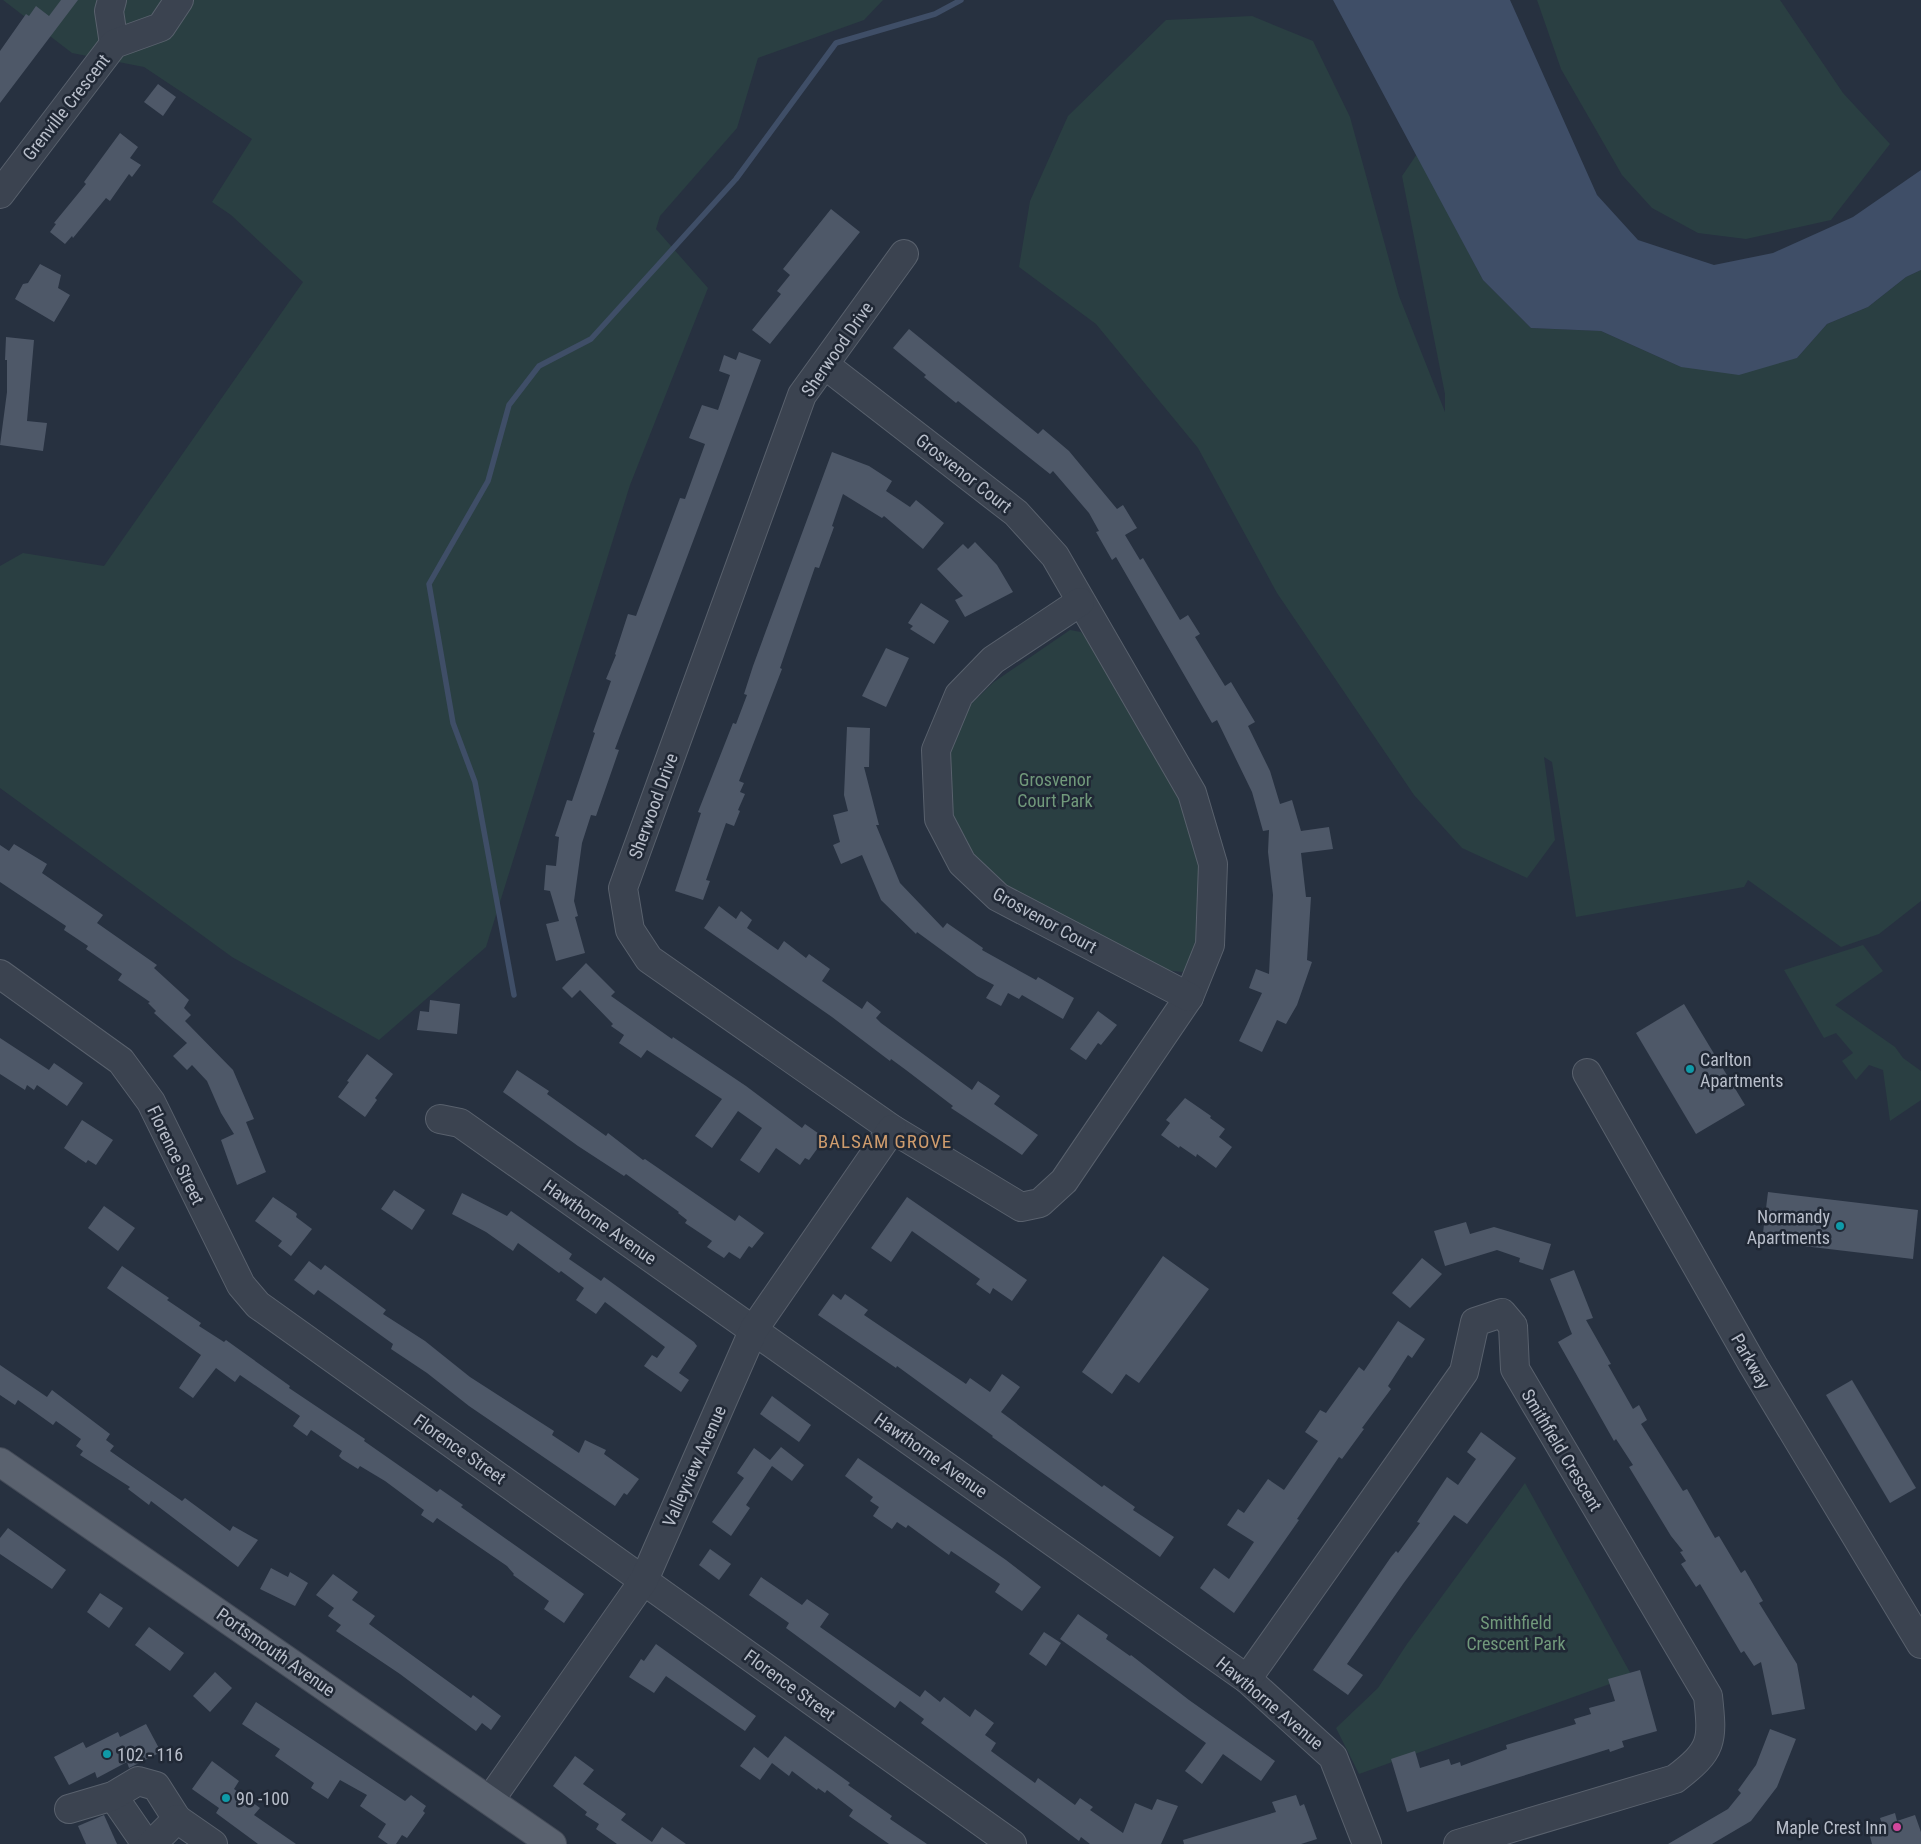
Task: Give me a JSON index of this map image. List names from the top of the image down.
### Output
{
  "streets": {
    "main road": ["Portsmouth Avenue"],
    "street": [
      "Grenville Crescent",
      "Sherwood Drive",
      "Grosvenor Court",
      "Florence Street",
      "Hawthorne Avenue",
      "Parkway",
      "Smithfield Crescent",
      "Valleyview Avenue"
    ]
  },
  "crossings": [
    ["Sherwood Drive", "Grosvenor Court"],
    ["Sherwood Drive", "Valleyview Avenue"],
    ["Florence Street", "Valleyview Avenue"],
    ["Hawthorne Avenue", "Smithfield Crescent"],
    ["Hawthorne Avenue", "Valleyview Avenue"],
    ["Valleyview Avenue", "Portsmouth Avenue"]
  ],
  "districts": ["BALSAM GROVE"],
  "parks": ["Grosvenor Court Park", "Smithfield Crescent Park"],
  "places": [
    "Carlton Apartments",
    "Normandy Apartments",
    "102 - 116",
    "90 -100",
    "Maple Crest Inn"
  ]
}
